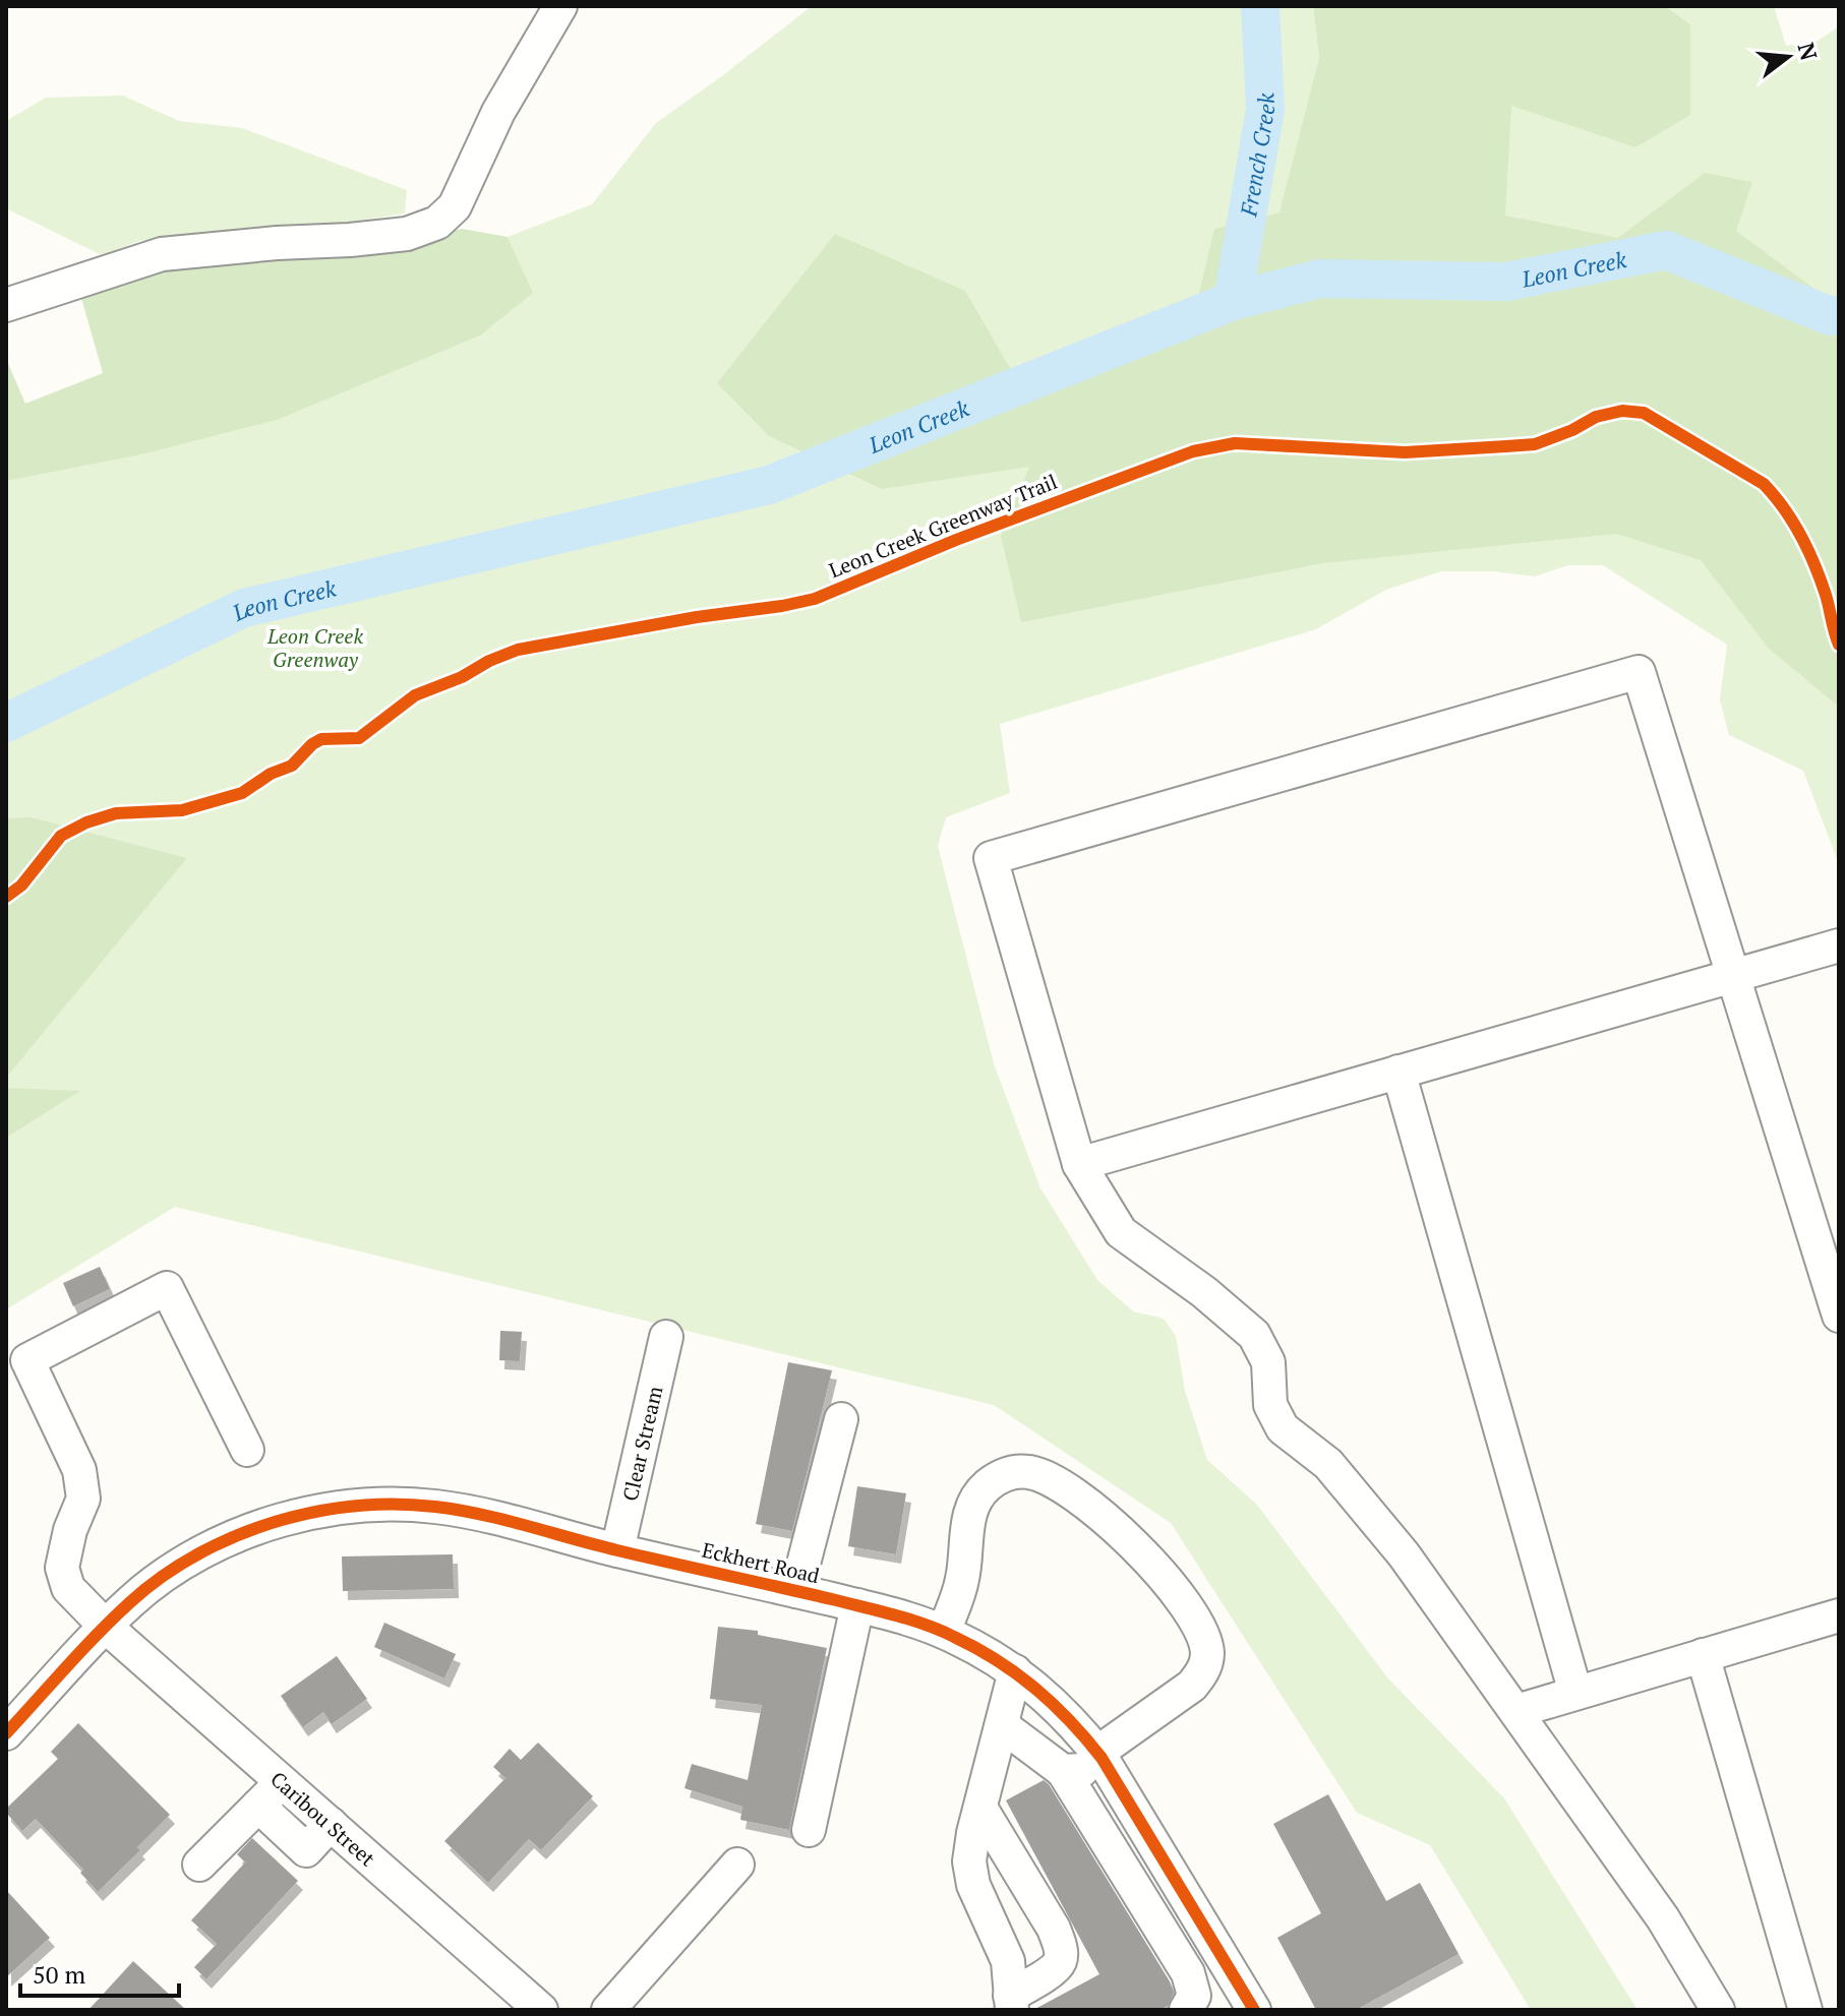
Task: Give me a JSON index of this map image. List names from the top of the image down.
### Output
{
  "streets": {
    "street": ["Clear Stream", "Eckhert Road", "Caribou Street"],
    "cycle path": ["Leon Creek Greenway Trail"]
  },
  "crossings": [
    ["Clear Stream", "Eckhert Road"],
    ["Eckhert Road", "Caribou Street"]
  ],
  "water": ["French Creek", "Leon Creek"],
  "parks": ["Leon Creek Greenway"],
  "scale_bar": "50 m",
  "north": "right"
}
